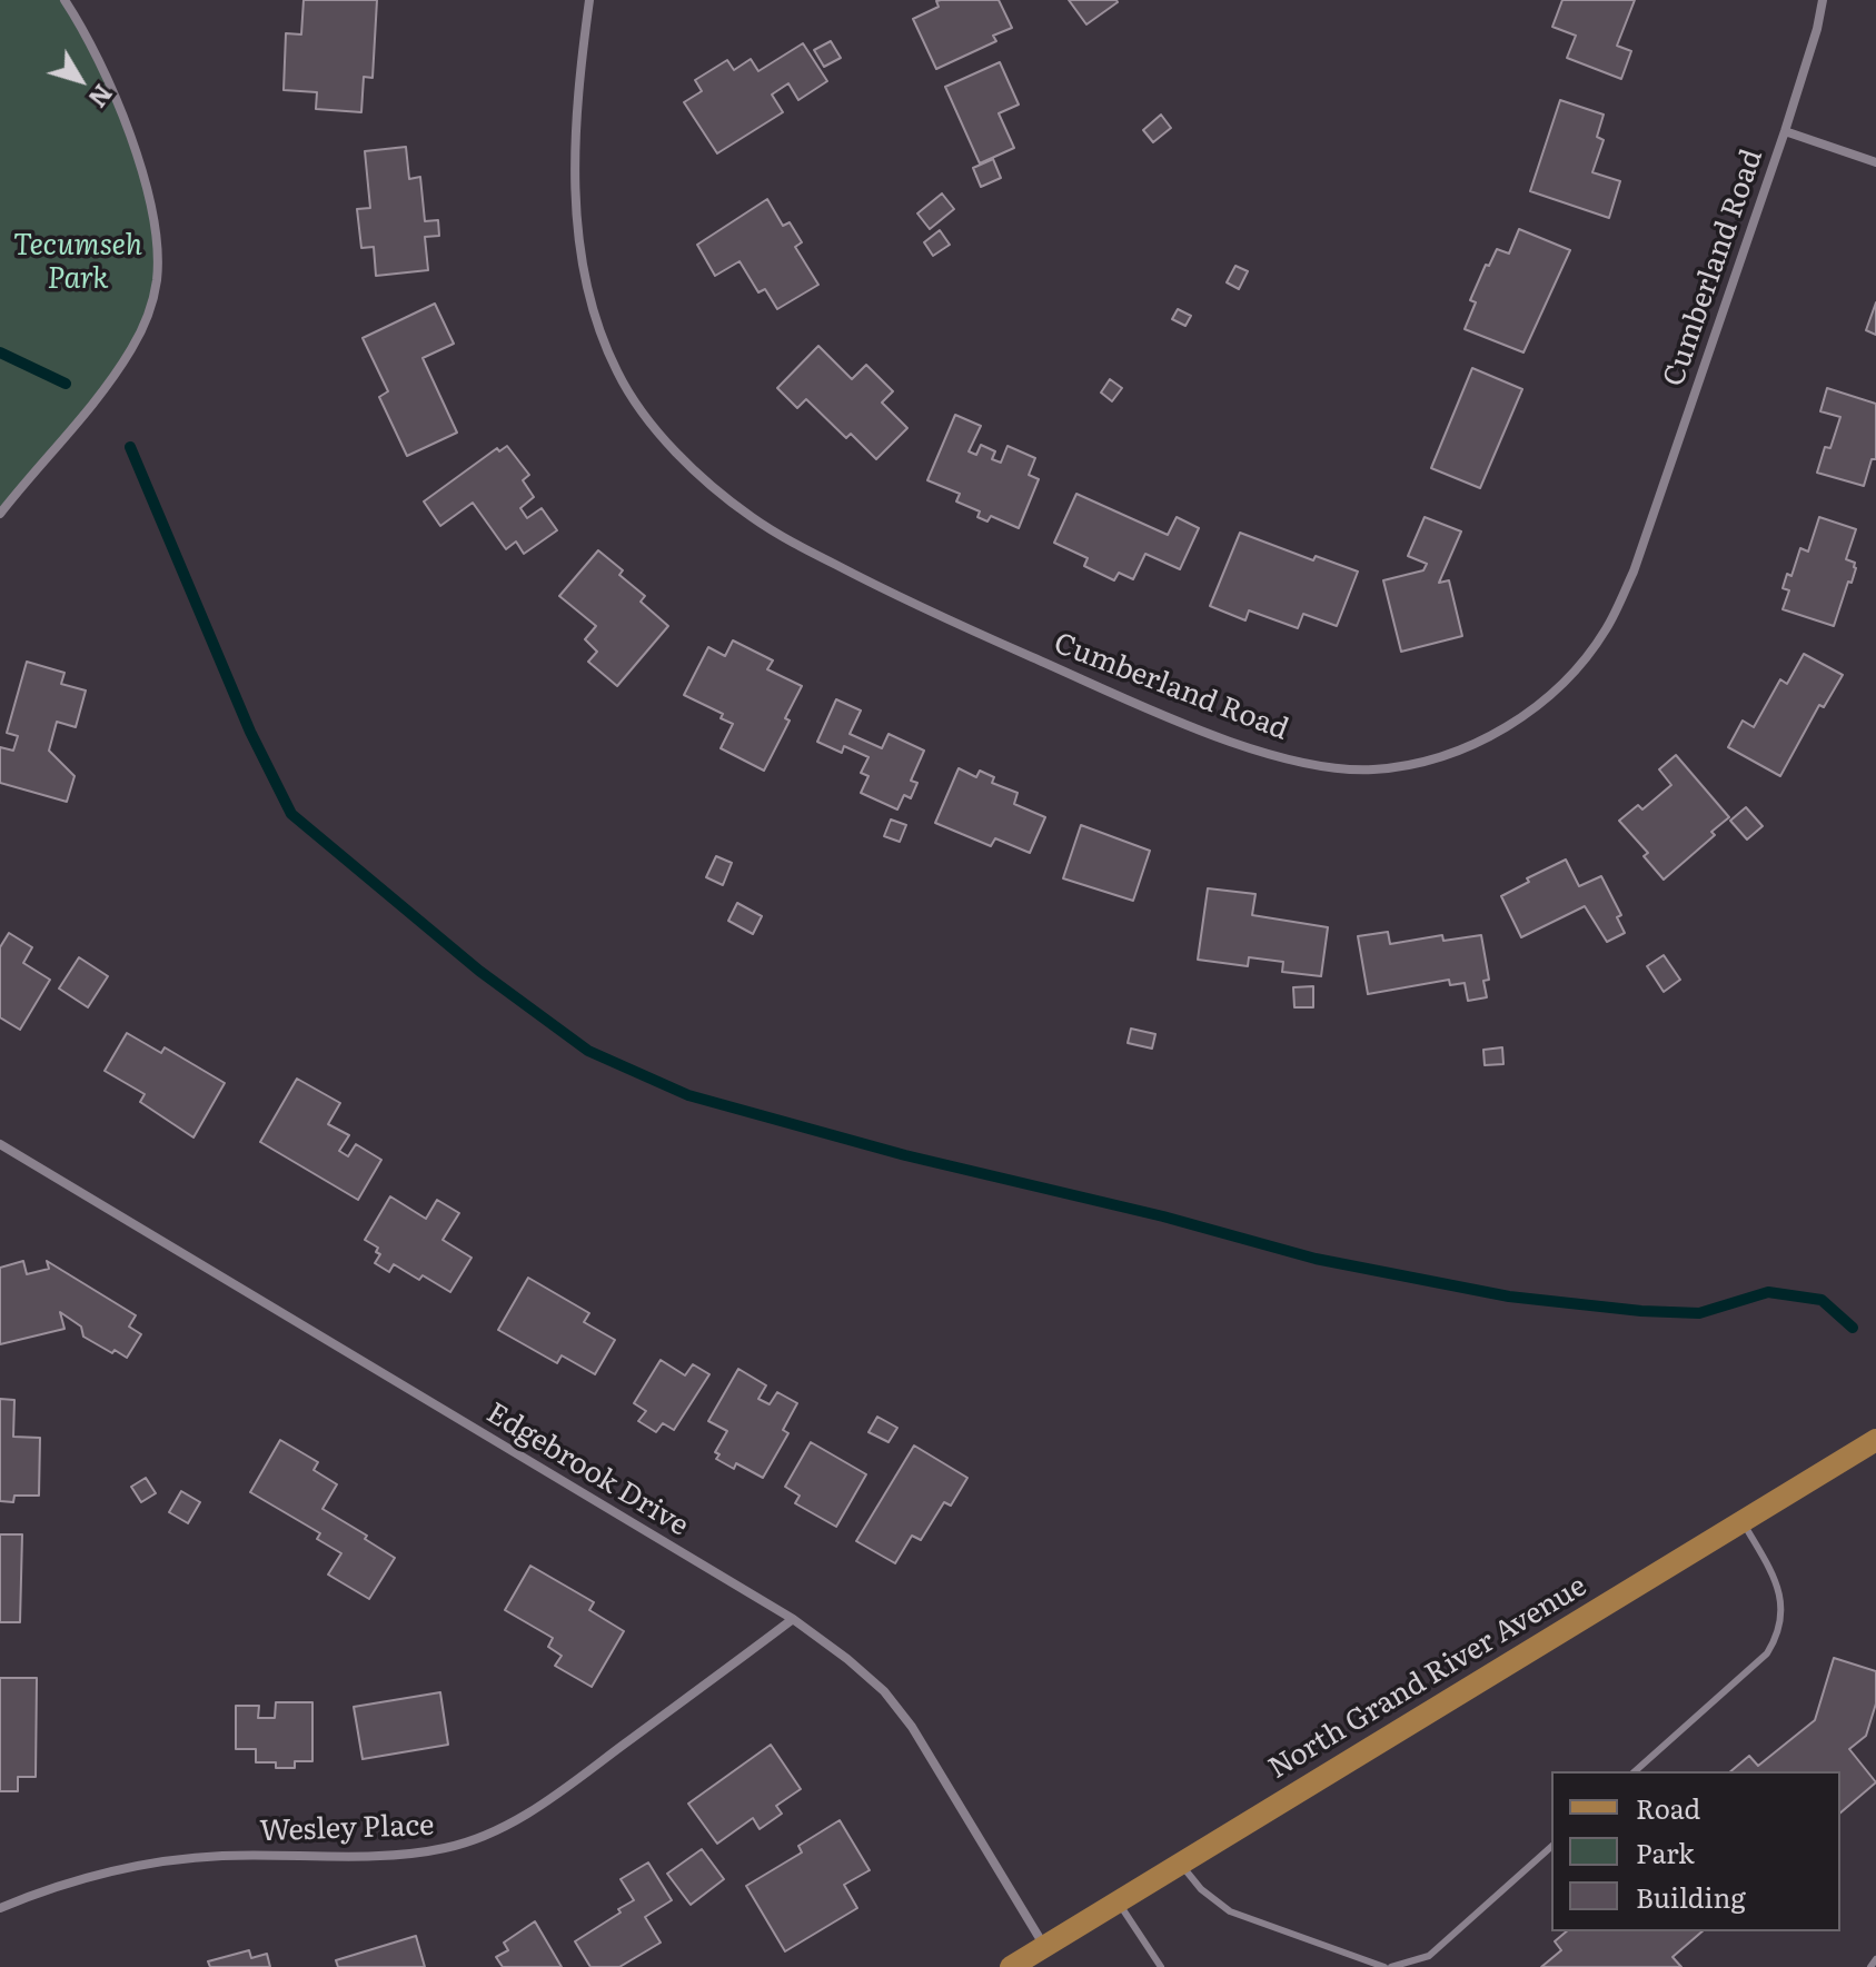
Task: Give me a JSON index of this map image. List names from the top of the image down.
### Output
{
  "streets": {
    "main road": ["North Grand River Avenue"],
    "street": ["Cumberland Road", "Edgebrook Drive", "Wesley Place"]
  },
  "crossings": [
    ["Edgebrook Drive", "North Grand River Avenue"],
    ["Edgebrook Drive", "Wesley Place"]
  ],
  "parks": ["Tecumseh Park"],
  "legend": ["Road", "Park", "Building"],
  "north": "bottom right"
}
